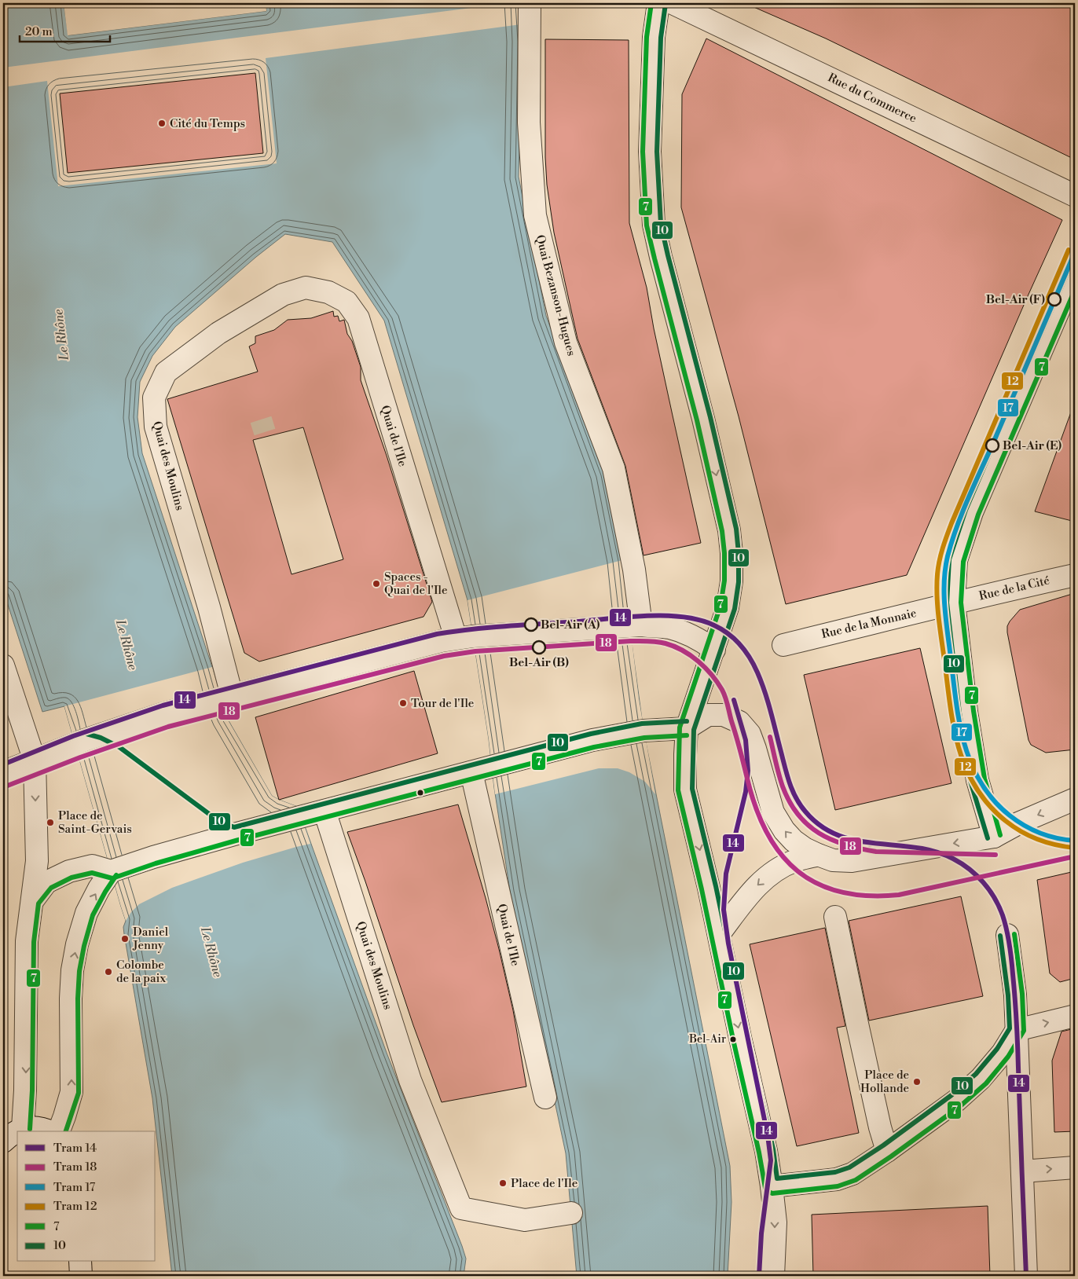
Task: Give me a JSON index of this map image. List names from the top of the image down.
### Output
{
  "streets": {
    "street": [
      "Rue du Commerce",
      "Quai Bezanson-Hugues",
      "Quai de l'Ile",
      "Quai des Moulins",
      "Rue de la Cité",
      "Rue de la Monnaie"
    ]
  },
  "crossings": [
    ["Quai de l'Ile", "Quai des Moulins"],
    ["Rue de la Cité", "Rue de la Monnaie"]
  ],
  "water": ["Le Rhône"],
  "places": [
    "Cité du Temps",
    "Bel-Air (F)",
    "Bel-Air (E)",
    "Spaces - Quai de l'Ile",
    "Bel-Air (A)",
    "Bel-Air (B)",
    "Tour de l'Ile",
    "Place de Saint-Gervais",
    "Daniel Jenny",
    "Colombe de la paix",
    "Bel-Air",
    "Place de Hollande",
    "Place de l'Ile"
  ],
  "lines": [
    "transit line 7",
    "transit line 10",
    "tram line 12",
    "tram line 17",
    "tram line 14",
    "tram line 18"
  ],
  "legend": [
    "Tram 14",
    "Tram 18",
    "Tram 17",
    "Tram 12",
    "7",
    "10"
  ],
  "scale_bar": "20 m"
}
